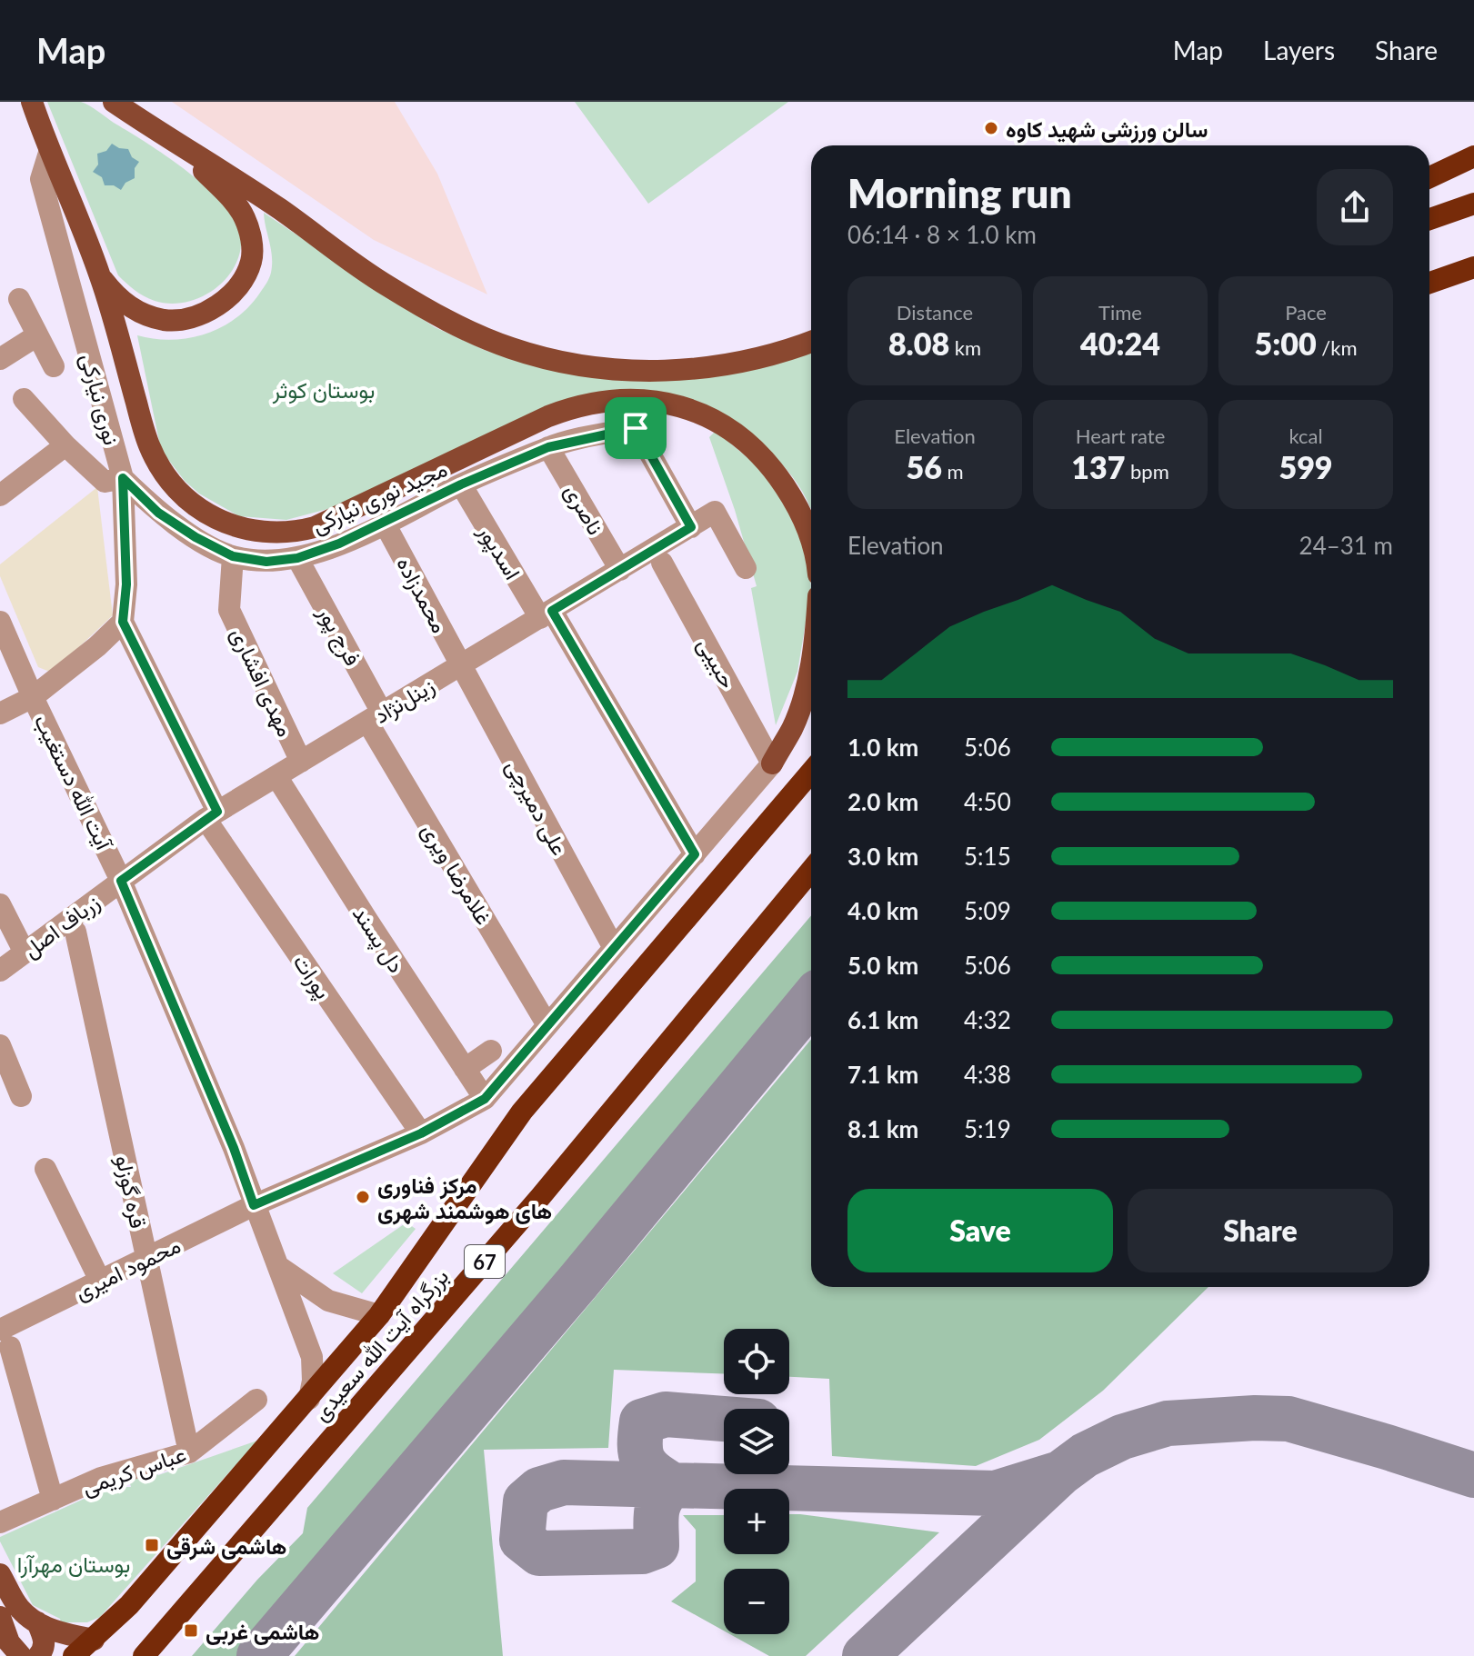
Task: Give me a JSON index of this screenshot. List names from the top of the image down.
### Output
{
  "streets": {
    "highway": ["67", "بزرگراه آیت الله سعیدی"],
    "main road": ["مجید نوری نیارکی"],
    "street": [
      "نوری نیارکی",
      "ناصری",
      "اسدپور",
      "محمدزاده",
      "فرج پور",
      "حبیبی",
      "مهدی افشاری",
      "زینل‌نژاد",
      "آیت الله دستغیب",
      "علی دمیرچی",
      "غلامرضا ویری",
      "زرباف اصل",
      "دل پسند",
      "پورات",
      "قره گوزلو",
      "محمود امیری",
      "عباس کریمی"
    ]
  },
  "crossings": [
    ["نوری نیارکی", "مجید نوری نیارکی"],
    ["نوری نیارکی", "پورات"],
    ["ناصری", "زینل‌نژاد"],
    ["اسدپور", "زینل‌نژاد"],
    ["محمدزاده", "زینل‌نژاد"],
    ["محمدزاده", "علی دمیرچی"],
    ["فرج پور", "زینل‌نژاد"],
    ["فرج پور", "غلامرضا ویری"],
    ["مهدی افشاری", "زینل‌نژاد"],
    ["زینل‌نژاد", "آیت الله دستغیب"],
    ["زینل‌نژاد", "علی دمیرچی"],
    ["زینل‌نژاد", "غلامرضا ویری"],
    ["زینل‌نژاد", "زرباف اصل"],
    ["زینل‌نژاد", "دل پسند"],
    ["زینل‌نژاد", "پورات"],
    ["آیت الله دستغیب", "زرباف اصل"],
    ["آیت الله دستغیب", "محمود امیری"],
    ["آیت الله دستغیب", "بزرگراه آیت الله سعیدی"],
    ["دل پسند", "محمود امیری"],
    ["پورات", "محمود امیری"],
    ["قره گوزلو", "محمود امیری"],
    ["قره گوزلو", "عباس کریمی"]
  ],
  "parks": ["بوستان کوثر", "بوستان مهرآرا"],
  "places": {
    "other": ["سالن ورزشی شهید کاوه", "مرکز فناوری های هوشمند شهری"],
    "transit": ["هاشمی شرقی", "هاشمی غربی"]
  },
  "page": {
    "header": "Map",
    "nav": ["Map", "Layers", "Share"],
    "heading": ["Morning run", "06:14 · 8 × 1.0 km"],
    "stats": [
      ["Distance", "8.08 km"],
      ["Time", "40:24"],
      ["Pace", "5:00 /km"],
      ["Elevation", "56 m"],
      ["Heart rate", "137 bpm"],
      ["kcal", "599"]
    ],
    "chart": ["Elevation", "24–31 m"],
    "list": [
      {
        "name": "1.0 km",
        "note": "5:06"
      },
      {
        "name": "2.0 km",
        "note": "4:50"
      },
      {
        "name": "3.0 km",
        "note": "5:15"
      },
      {
        "name": "4.0 km",
        "note": "5:09"
      },
      {
        "name": "5.0 km",
        "note": "5:06"
      },
      {
        "name": "6.1 km",
        "note": "4:32"
      },
      {
        "name": "7.1 km",
        "note": "4:38"
      },
      {
        "name": "8.1 km",
        "note": "5:19"
      }
    ],
    "buttons": ["Save", "Share"],
    "map_buttons": ["+", "−"]
  }
}
